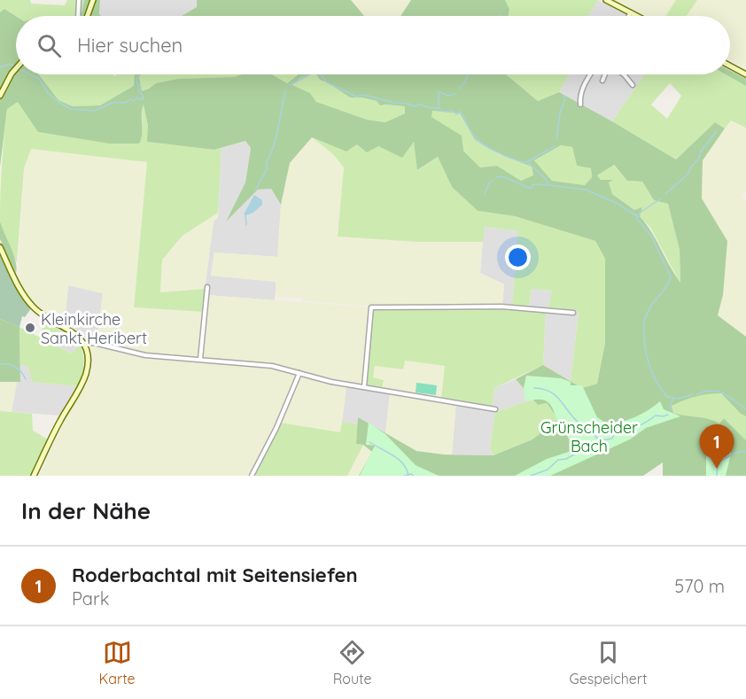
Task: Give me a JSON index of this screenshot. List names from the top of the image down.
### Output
{
  "parks": ["Grünscheider Bach"],
  "places": ["Kleinkirche Sankt Heribert"],
  "page": {
    "search": "Hier suchen",
    "pins": "1",
    "heading": "In der Nähe",
    "list": [
      {
        "mark": "1",
        "name": "Roderbachtal mit Seitensiefen",
        "note": "Park",
        "value": "570 m"
      }
    ],
    "nav": ["Karte", "Route", "Gespeichert"]
  }
}
